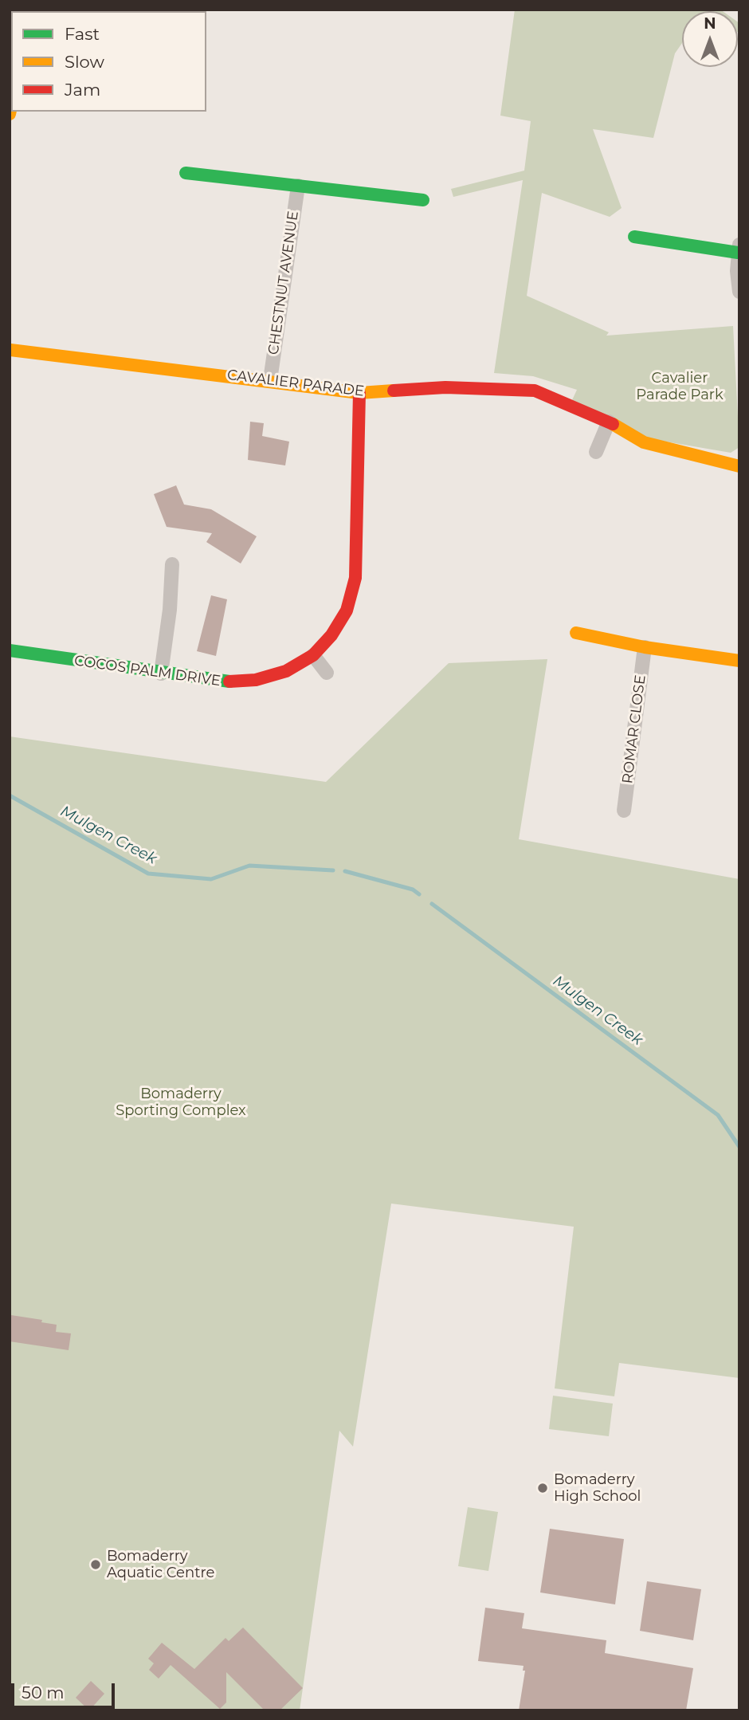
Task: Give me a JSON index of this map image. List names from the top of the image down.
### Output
{
  "streets": {
    "street": [
      "CHESTNUT AVENUE",
      "CAVALIER PARADE",
      "COCOS PALM DRIVE",
      "ROMAR CLOSE"
    ]
  },
  "crossings": [
    ["CHESTNUT AVENUE", "CAVALIER PARADE"],
    ["CAVALIER PARADE", "COCOS PALM DRIVE"]
  ],
  "water": ["Mulgen Creek"],
  "parks": ["Cavalier Parade Park", "Bomaderry Sporting Complex"],
  "places": ["Bomaderry High School", "Bomaderry Aquatic Centre"],
  "legend": ["Fast", "Slow", "Jam"],
  "scale_bar": "50 m",
  "north": "top"
}
